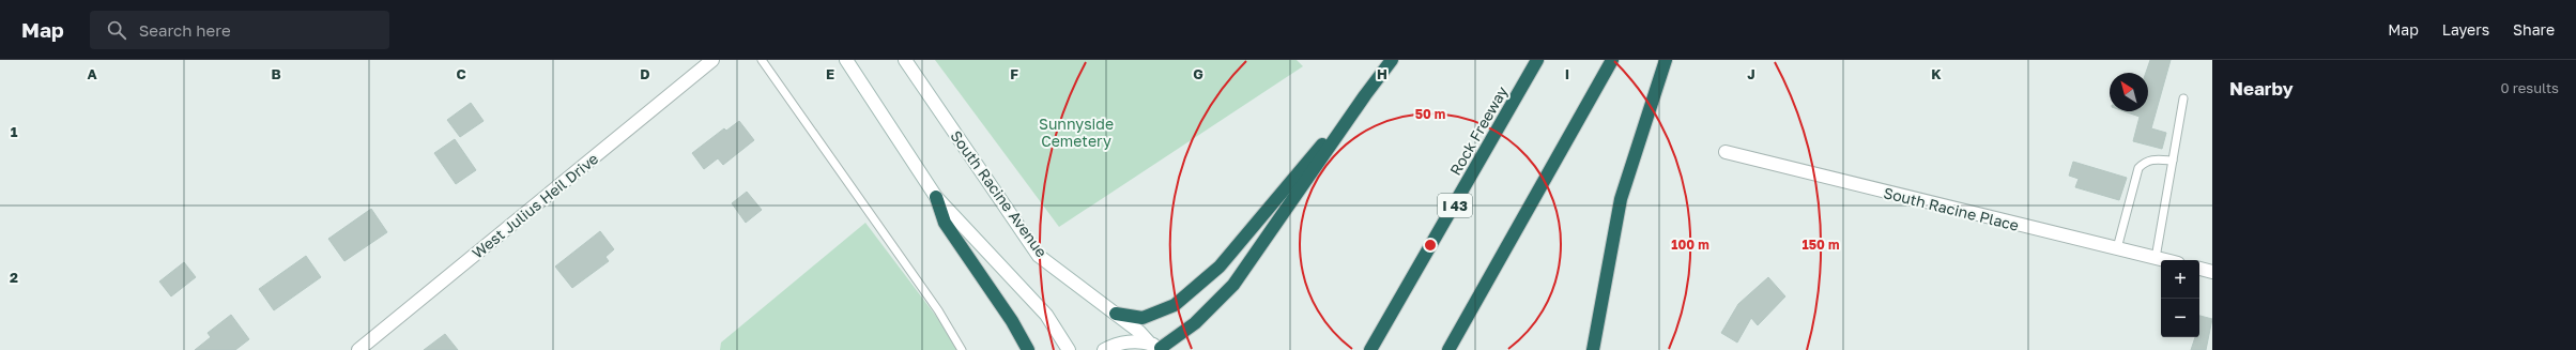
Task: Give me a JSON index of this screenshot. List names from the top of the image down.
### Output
{
  "streets": {
    "highway": ["Rock Freeway", "I 43"],
    "street": ["South Racine Avenue", "West Julius Heil Drive", "South Racine Place"]
  },
  "parks": ["Sunnyside Cemetery"],
  "north": "top left",
  "page": {
    "header": "Map",
    "search": "Search here",
    "nav": ["Map", "Layers", "Share"],
    "heading": ["Nearby", "0 results"],
    "map_buttons": ["+", "−"]
  },
  "grid": {
    "columns": [
      "A",
      "B",
      "C",
      "D",
      "E",
      "F",
      "G",
      "H",
      "I",
      "J",
      "K"
    ],
    "rows": ["1", "2"]
  },
  "rings": ["50 m", "100 m", "150 m"]
}
